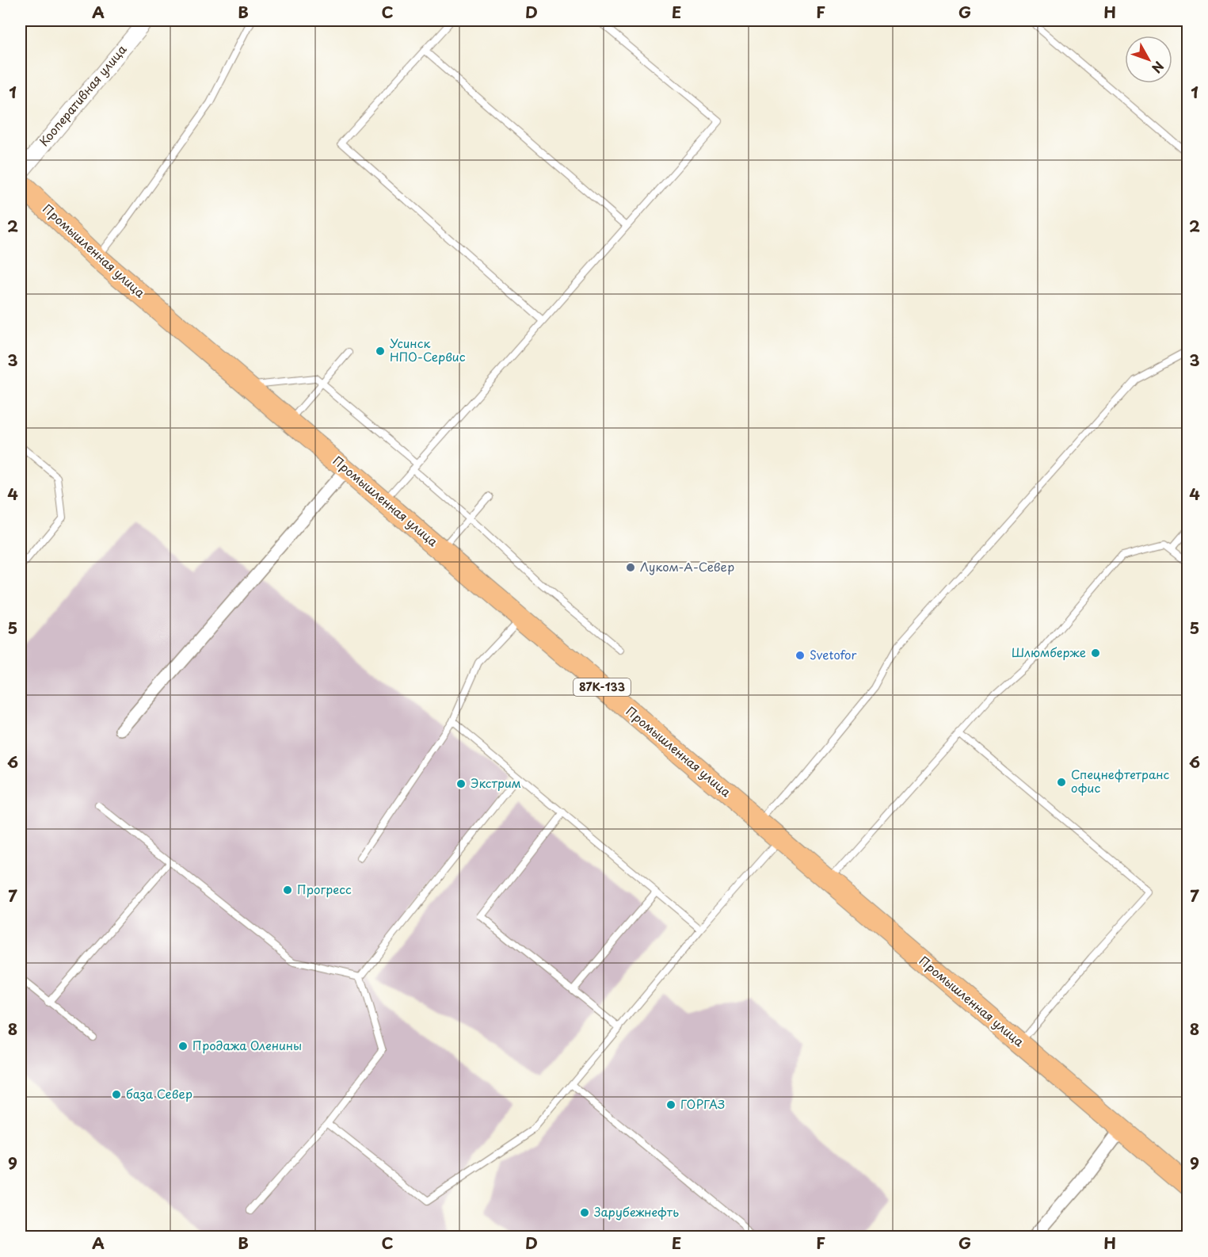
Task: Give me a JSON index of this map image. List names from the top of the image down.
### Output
{
  "streets": {
    "main road": ["Промышленная улица", "87К-133"],
    "street": ["Кооперативная улица"]
  },
  "places": [
    "Усинск НПО-Сервис",
    "Луком-А-Север",
    "Шлюмберже",
    "Svetofor",
    "Спецнефтетранс офис",
    "Экстрим",
    "Прогресс",
    "Продажа Оленины",
    "база Север",
    "ГОРГАЗ",
    "Зарубежнефть"
  ],
  "north": "bottom right",
  "grid": {
    "columns": [
      "A",
      "B",
      "C",
      "D",
      "E",
      "F",
      "G",
      "H"
    ],
    "rows": [
      "1",
      "2",
      "3",
      "4",
      "5",
      "6",
      "7",
      "8",
      "9"
    ]
  }
}
